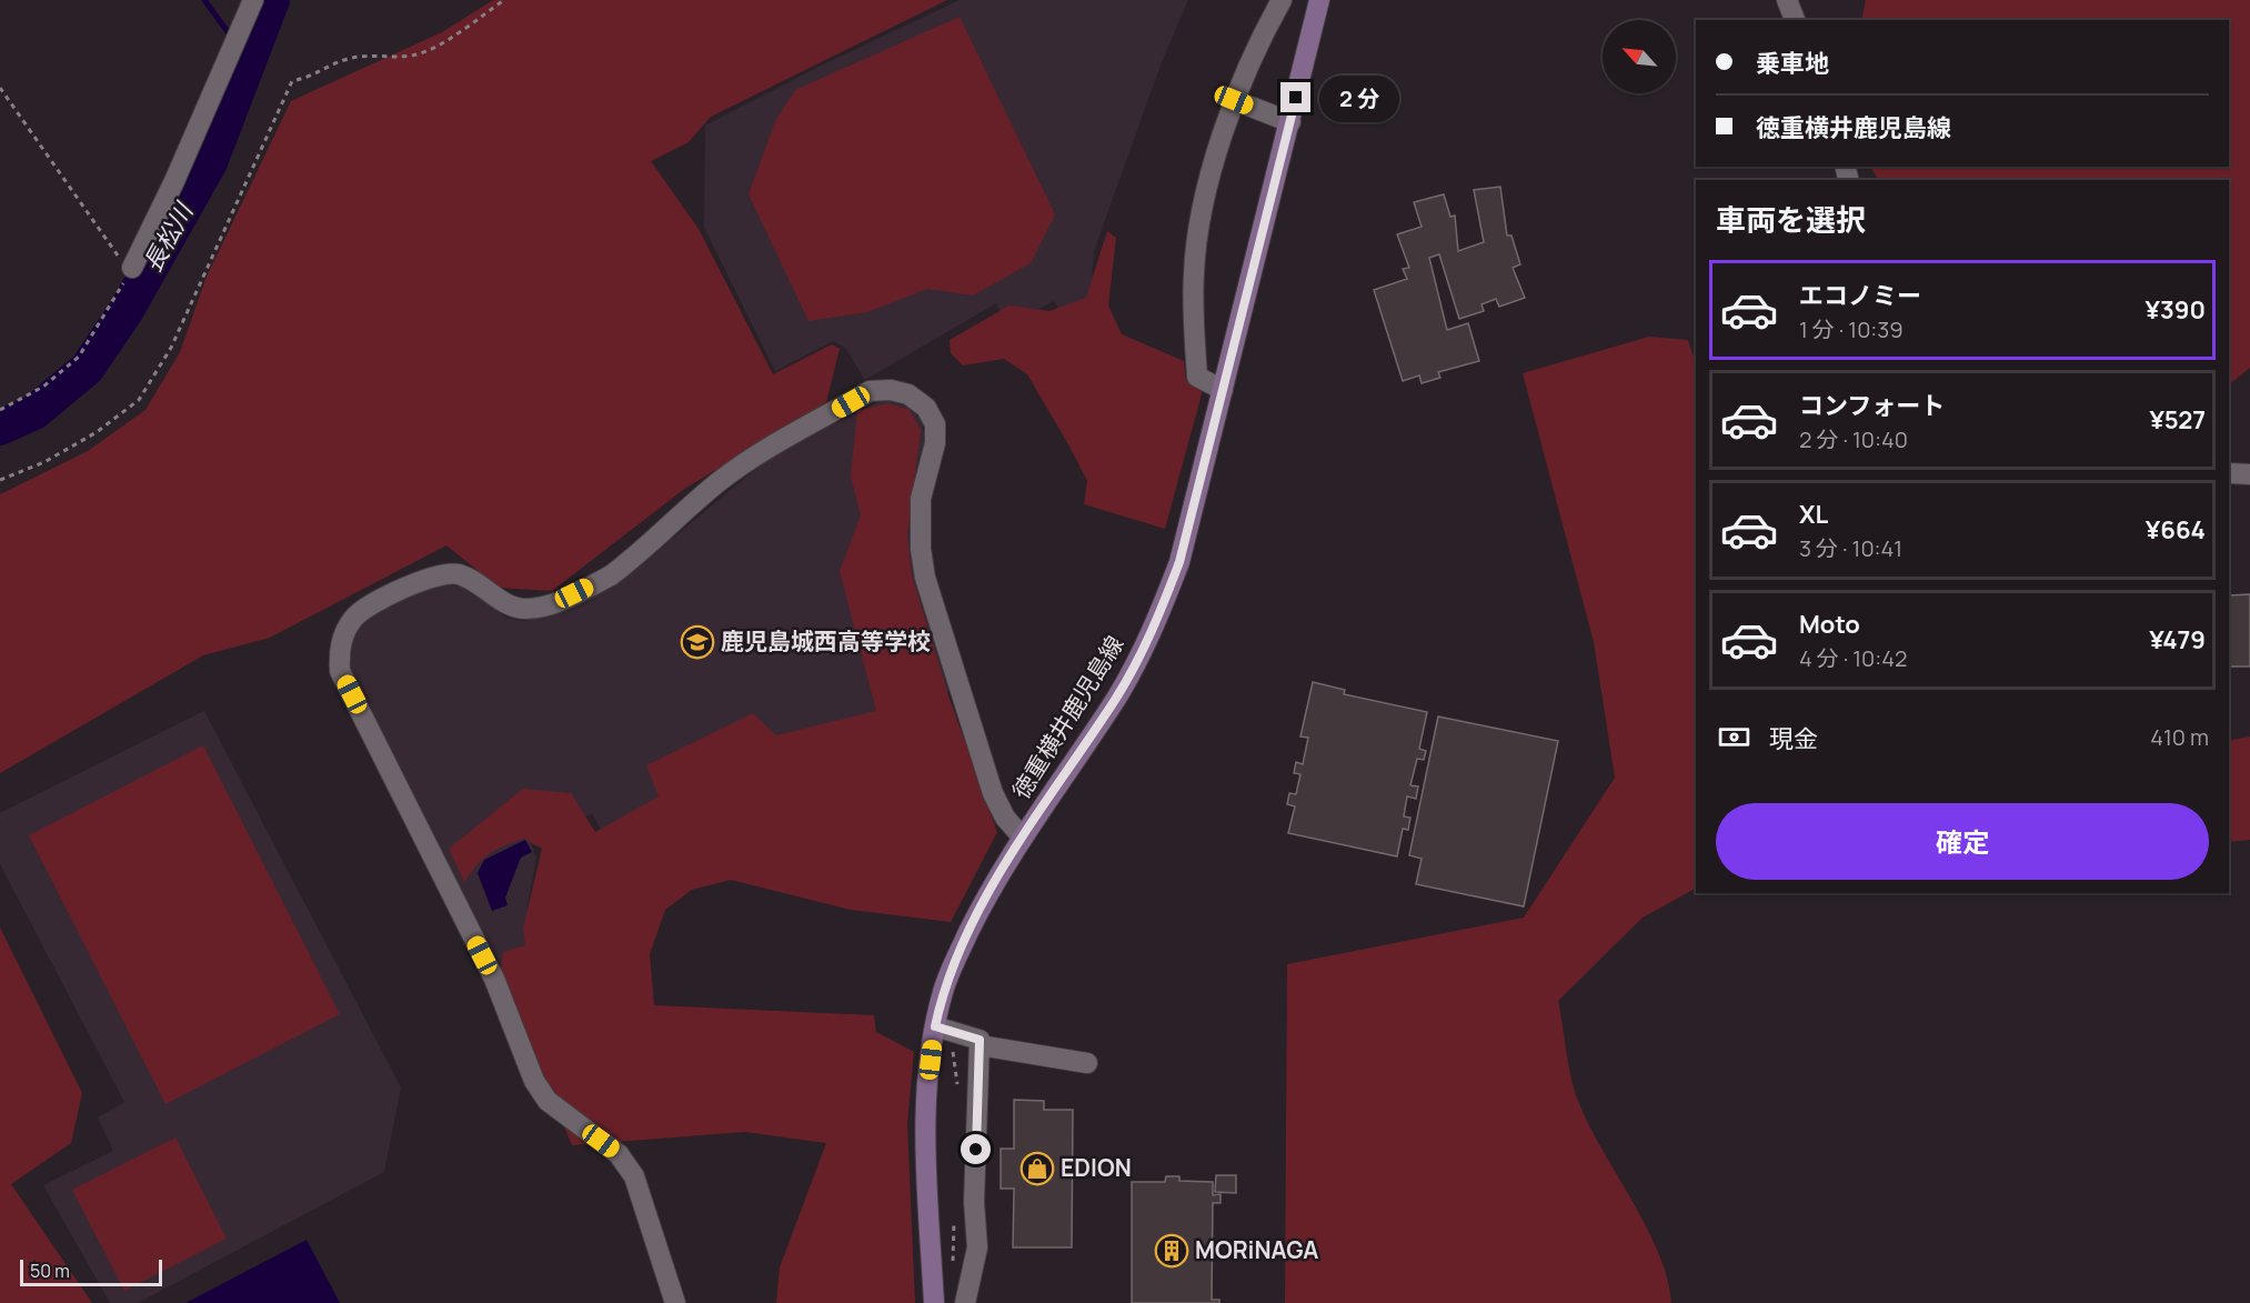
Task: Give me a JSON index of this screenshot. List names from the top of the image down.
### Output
{
  "streets": {
    "main road": ["徳重横井鹿児島線"]
  },
  "water": ["長松川"],
  "places": {
    "school or university": ["鹿児島城西高等学校"],
    "shop": ["EDION"],
    "building": ["MORiNAGA"]
  },
  "scale_bar": "50 m",
  "north": "top left",
  "page": {
    "banner": ["乗車地", "徳重横井鹿児島線"],
    "bubble": "2 分",
    "heading": "車両を選択",
    "list": [
      {
        "name": "エコノミー",
        "note": "1 分 · 10:39",
        "value": "¥390"
      },
      {
        "name": "コンフォート",
        "note": "2 分 · 10:40",
        "value": "¥527"
      },
      {
        "name": "XL",
        "note": "3 分 · 10:41",
        "value": "¥664"
      },
      {
        "name": "Moto",
        "note": "4 分 · 10:42",
        "value": "¥479"
      }
    ],
    "pay": ["現金", "410 m"],
    "buttons": "確定",
    "scale": "50 m"
  }
}
